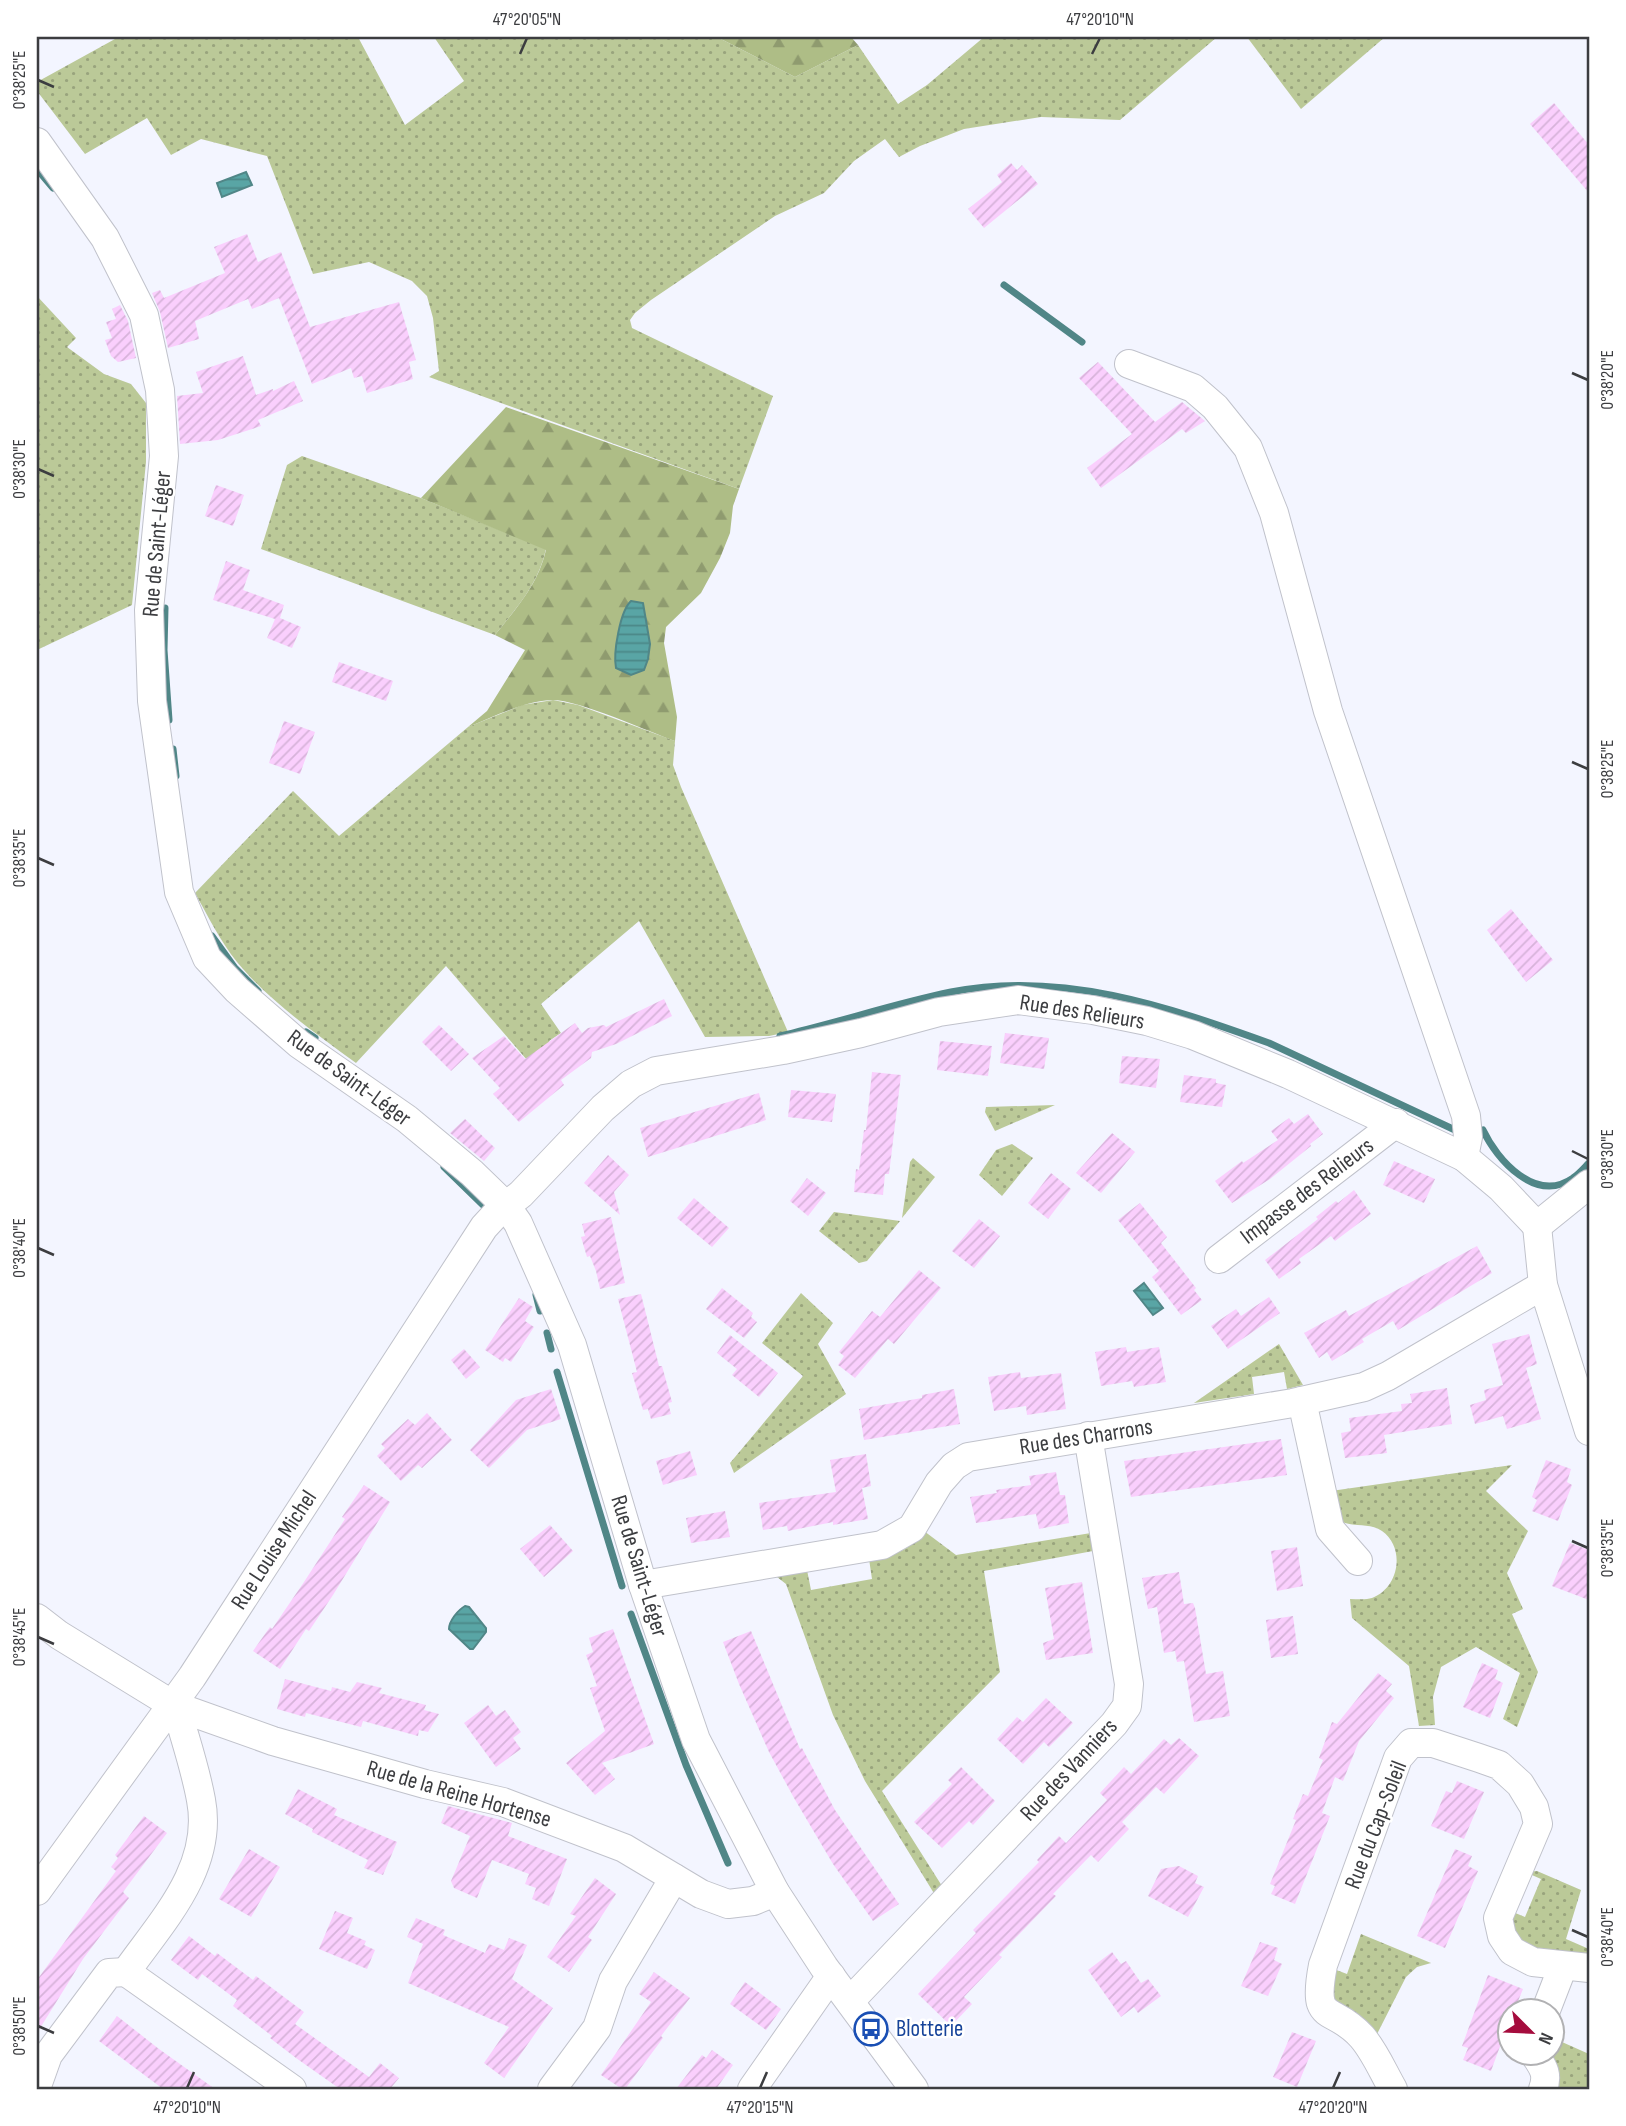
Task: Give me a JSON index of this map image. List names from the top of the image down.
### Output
{
  "streets": {
    "street": [
      "Rue de Saint-Léger",
      "Rue des Relieurs",
      "Impasse des Relieurs",
      "Rue des Charrons",
      "Rue Louise Michel",
      "Rue des Vanniers",
      "Rue de la Reine Hortense",
      "Rue du Cap-Soleil"
    ]
  },
  "crossings": [
    ["Rue de Saint-Léger", "Rue des Relieurs"],
    ["Rue de Saint-Léger", "Rue des Charrons"],
    ["Rue de Saint-Léger", "Rue Louise Michel"],
    ["Rue de Saint-Léger", "Rue des Vanniers"],
    ["Rue de Saint-Léger", "Rue de la Reine Hortense"],
    ["Rue des Relieurs", "Impasse des Relieurs"],
    ["Rue des Relieurs", "Rue Louise Michel"],
    ["Rue des Charrons", "Rue des Vanniers"],
    ["Rue Louise Michel", "Rue de la Reine Hortense"]
  ],
  "places": {
    "bus stop": ["Blotterie"]
  },
  "north": "bottom right",
  "coordinates": [
    "47°20'05\"N",
    "47°20'10\"N",
    "0°38'25\"E",
    "0°38'20\"E",
    "0°38'30\"E",
    "0°38'35\"E",
    "0°38'40\"E",
    "0°38'45\"E",
    "0°38'50\"E",
    "47°20'15\"N",
    "47°20'20\"N"
  ]
}
